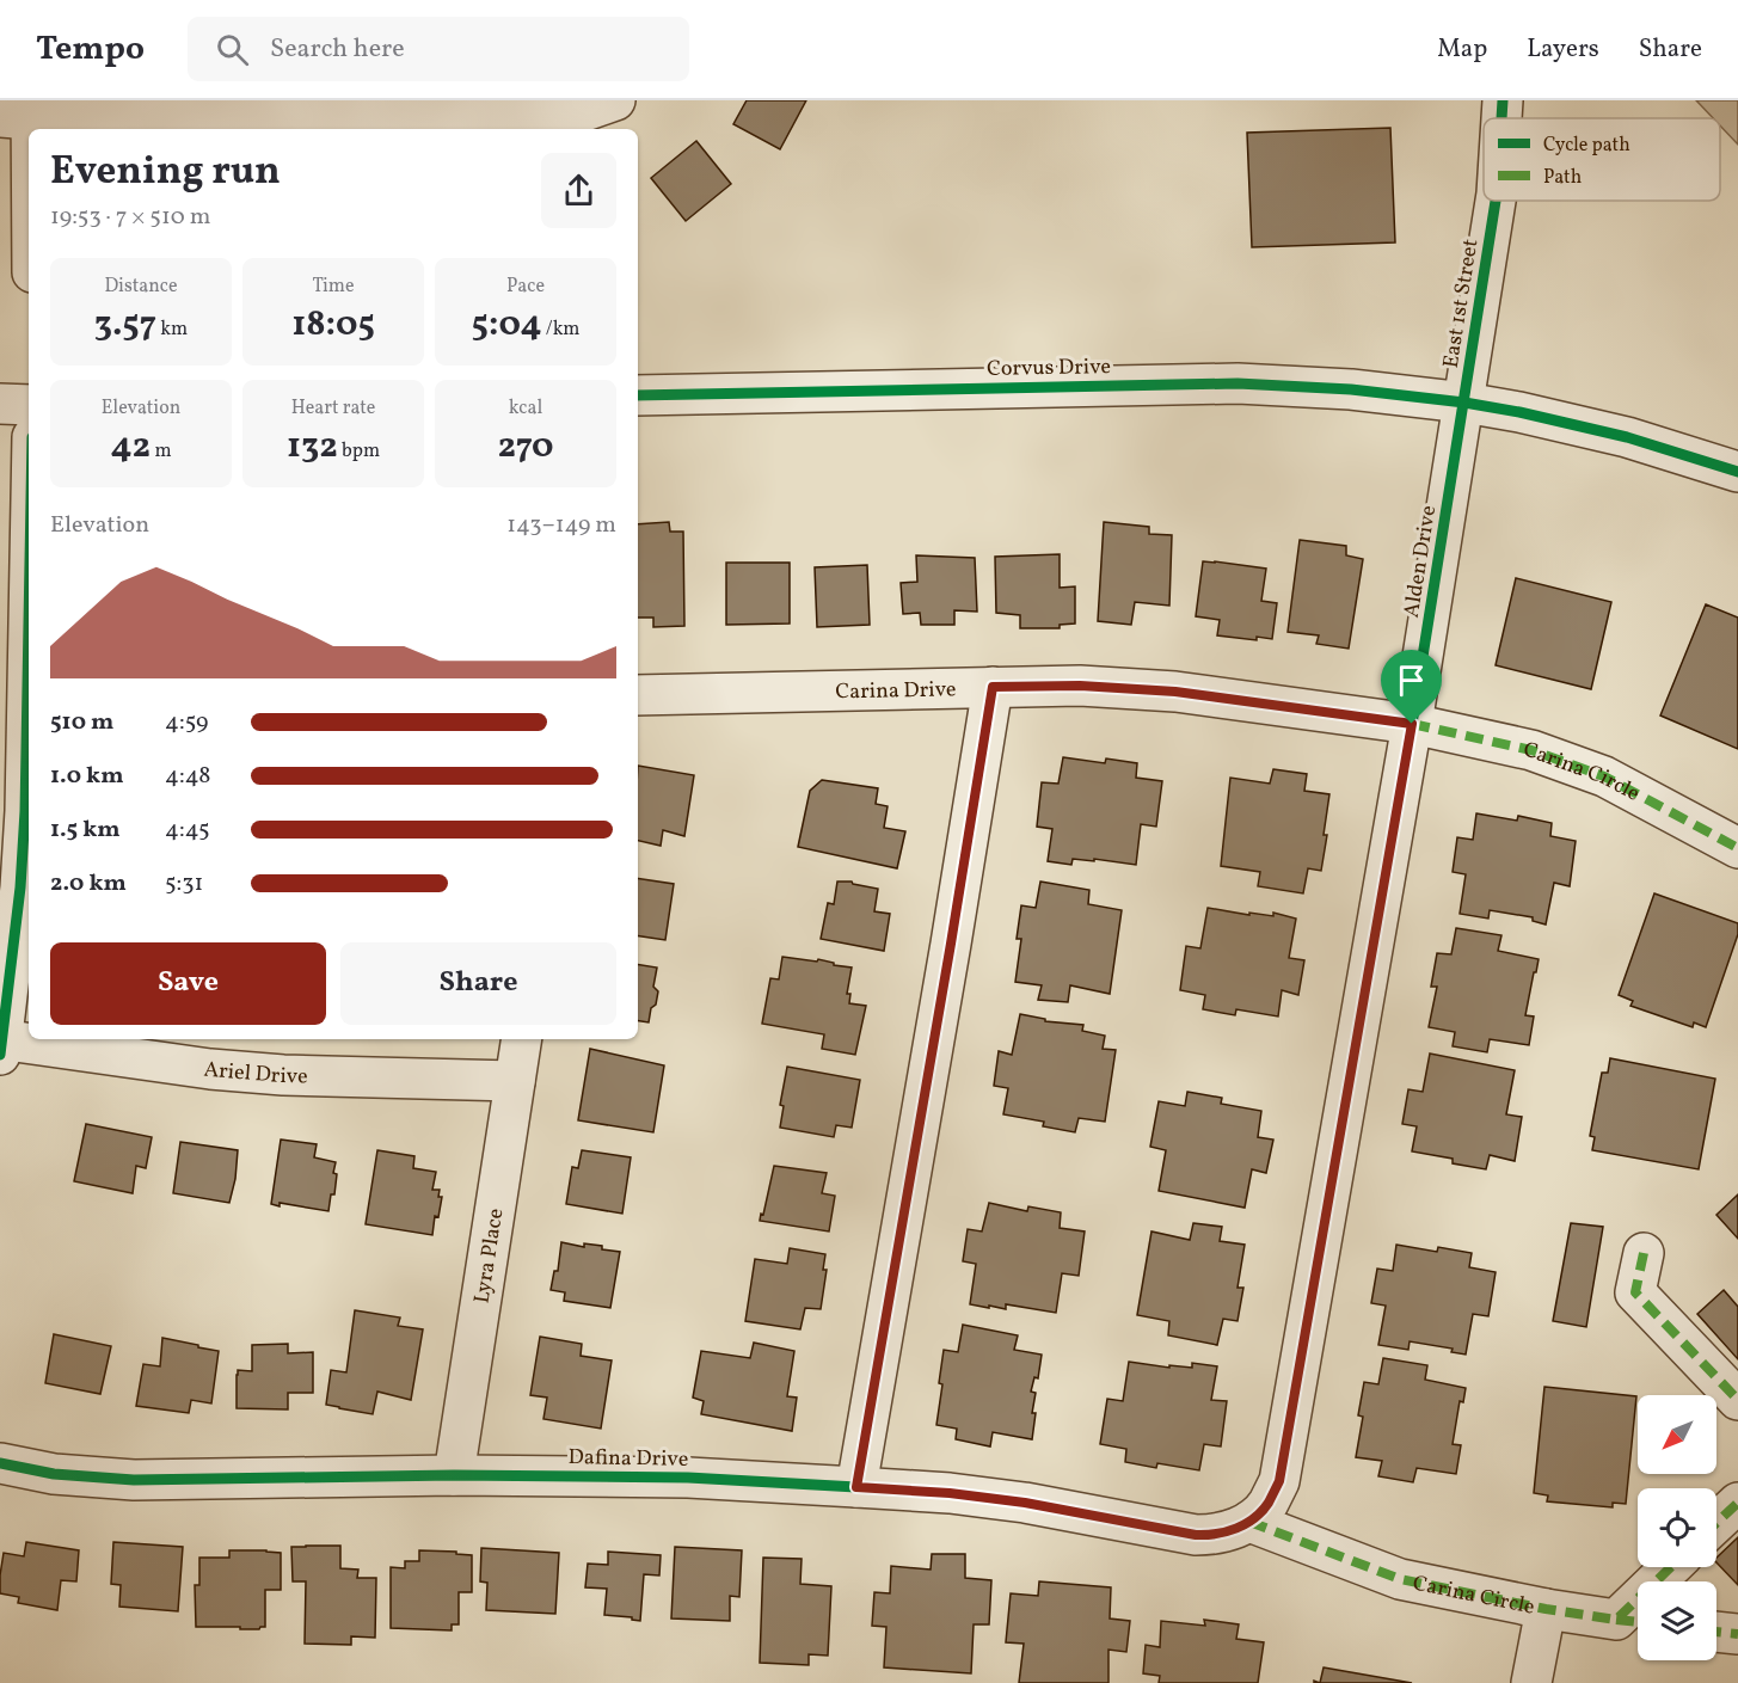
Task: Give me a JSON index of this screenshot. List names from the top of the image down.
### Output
{
  "streets": {
    "street": [
      "East 1st Street",
      "Corvus Drive",
      "Alden Drive",
      "Carina Drive",
      "Carina Circle",
      "Ariel Drive",
      "Lyra Place",
      "Dafina Drive"
    ]
  },
  "crossings": [
    ["East 1st Street", "Corvus Drive"],
    ["East 1st Street", "Alden Drive"],
    ["Corvus Drive", "Alden Drive"],
    ["Alden Drive", "Carina Drive"],
    ["Alden Drive", "Carina Circle"],
    ["Alden Drive", "Dafina Drive"],
    ["Carina Drive", "Carina Circle"],
    ["Carina Circle", "Dafina Drive"],
    ["Ariel Drive", "Lyra Place"],
    ["Lyra Place", "Dafina Drive"]
  ],
  "legend": ["Cycle path", "Path"],
  "north": "bottom left",
  "page": {
    "header": "Tempo",
    "search": "Search here",
    "nav": ["Map", "Layers", "Share"],
    "heading": ["Evening run", "19:53 · 7 × 510 m"],
    "stats": [
      ["Distance", "3.57 km"],
      ["Time", "18:05"],
      ["Pace", "5:04 /km"],
      ["Elevation", "42 m"],
      ["Heart rate", "132 bpm"],
      ["kcal", "270"]
    ],
    "chart": ["Elevation", "143–149 m"],
    "list": [
      {
        "name": "510 m",
        "note": "4:59"
      },
      {
        "name": "1.0 km",
        "note": "4:48"
      },
      {
        "name": "1.5 km",
        "note": "4:45"
      },
      {
        "name": "2.0 km",
        "note": "5:31"
      }
    ],
    "buttons": ["Save", "Share"]
  }
}
